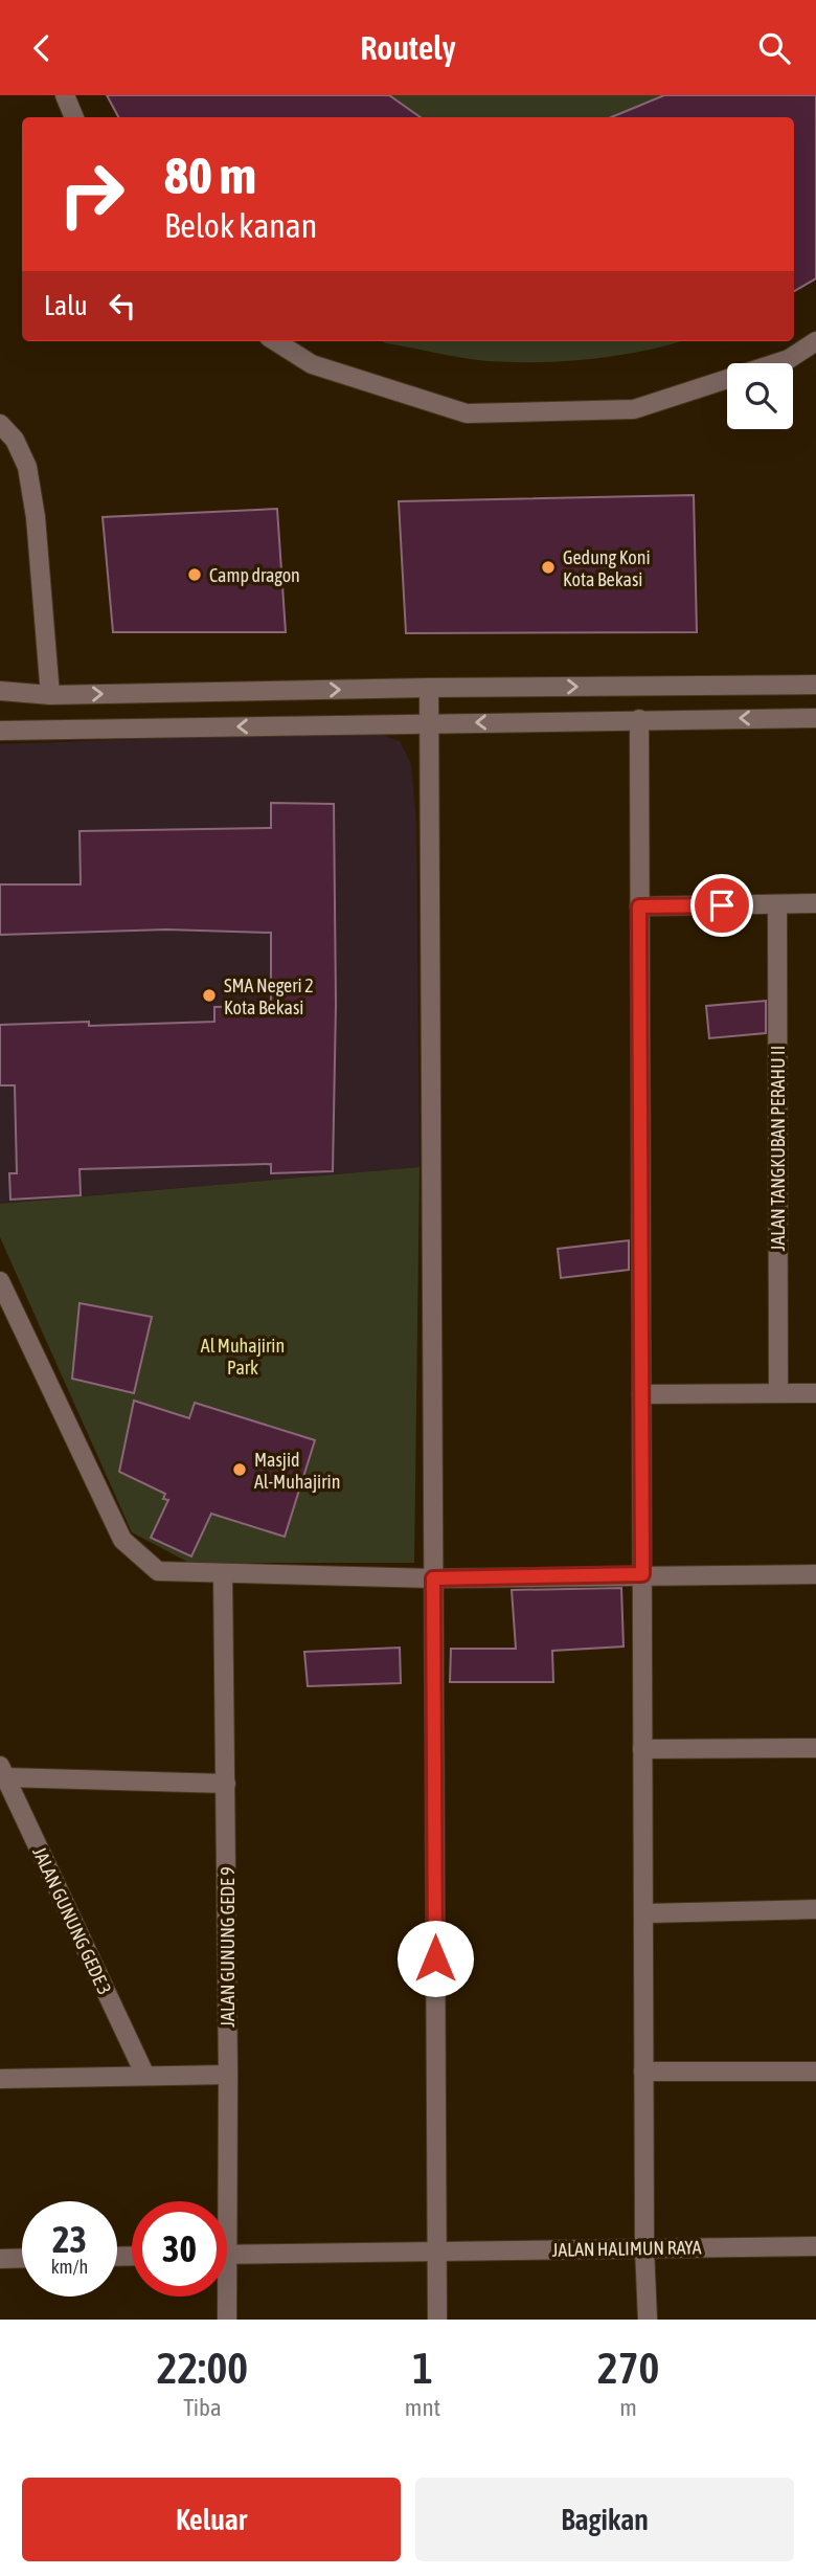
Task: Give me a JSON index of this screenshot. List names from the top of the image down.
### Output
{
  "streets": {
    "street": [
      "JALAN TANGKUBAN PERAHU II",
      "JALAN GUNUNG GEDE 3",
      "JALAN GUNUNG GEDE 9",
      "JALAN HALIMUN RAYA"
    ]
  },
  "parks": ["Al Muhajirin Park"],
  "places": [
    "Gedung Koni Kota Bekasi",
    "Camp dragon",
    "SMA Negeri 2 Kota Bekasi",
    "Masjid Al-Muhajirin"
  ],
  "page": {
    "header": "Routely",
    "turn": ["80 m", "Belok kanan"],
    "then": "Lalu",
    "speed": "23 km/h",
    "limit": "30",
    "eta": [
      "22:00",
      "Tiba",
      "1",
      "mnt",
      "270",
      "m"
    ],
    "buttons": ["Keluar", "Bagikan"]
  }
}
